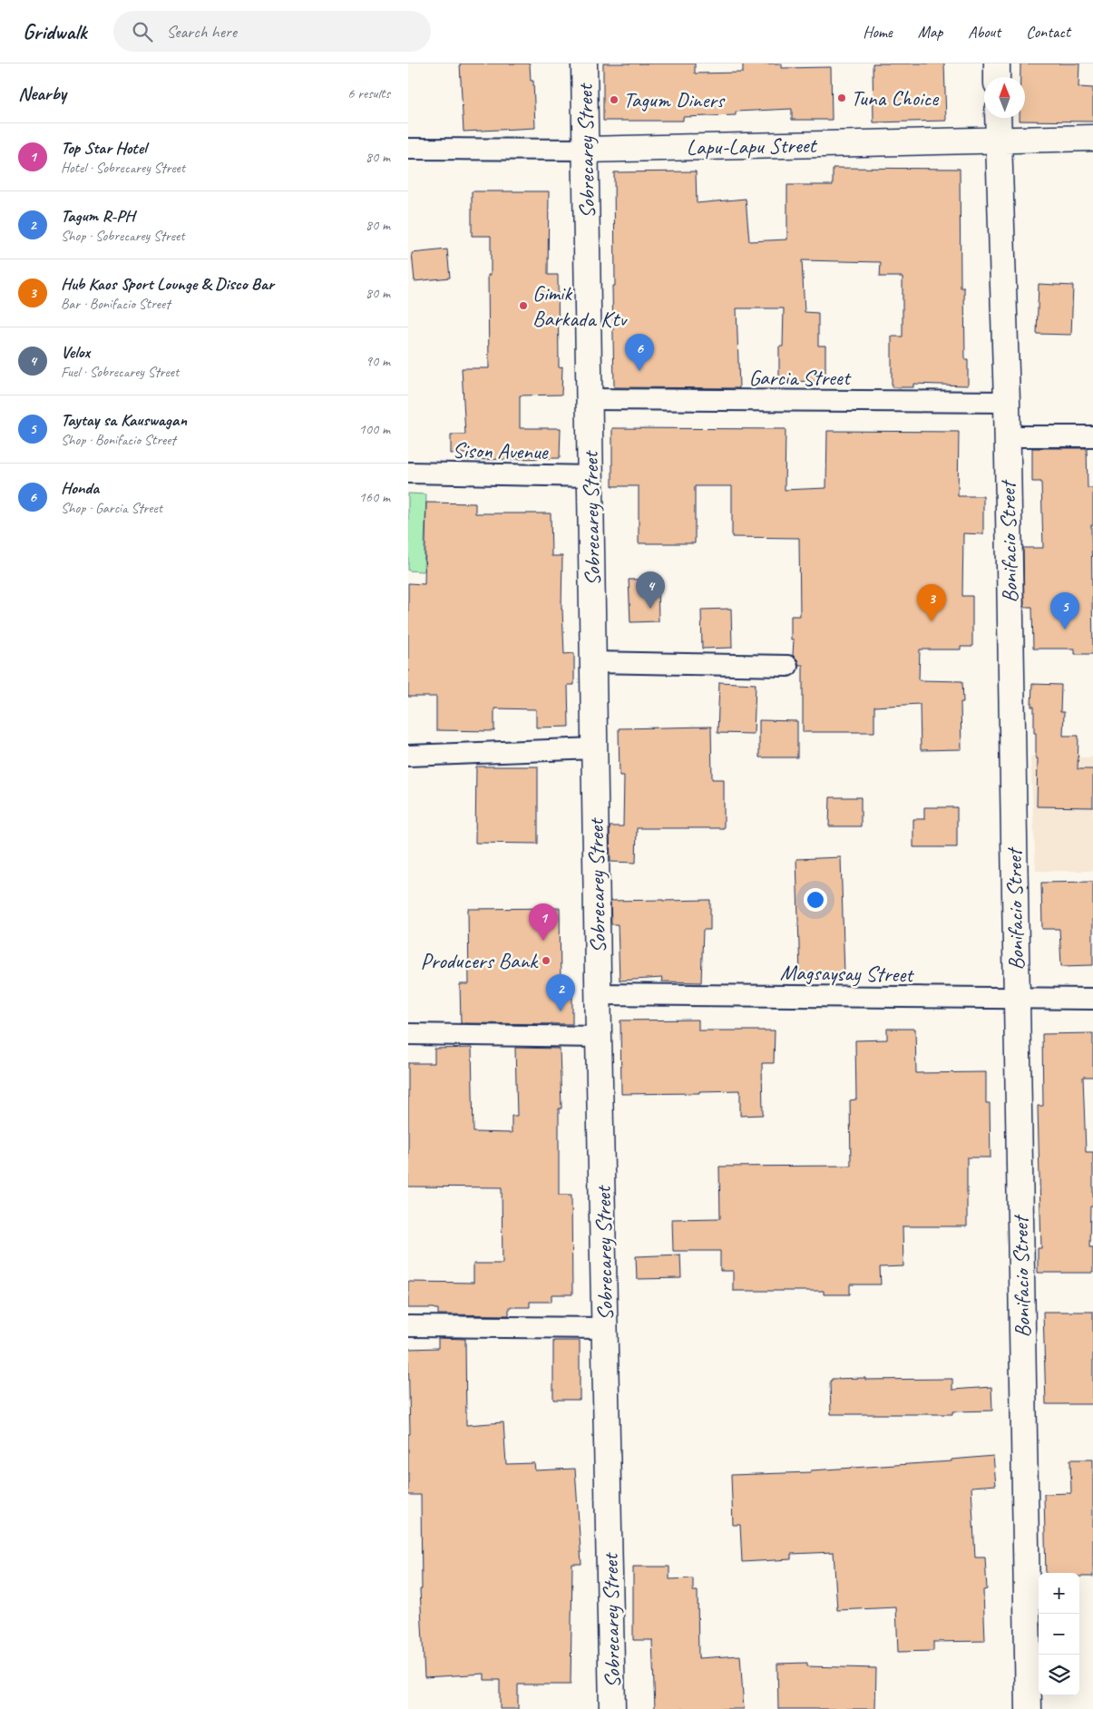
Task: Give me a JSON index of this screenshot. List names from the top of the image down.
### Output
{
  "streets": {
    "street": [
      "Lapu-Lapu Street",
      "Sobrecarey Street",
      "Garcia Street",
      "Sison Avenue",
      "Bonifacio Street",
      "Magsaysay Street"
    ]
  },
  "crossings": [
    ["Lapu-Lapu Street", "Sobrecarey Street"],
    ["Lapu-Lapu Street", "Bonifacio Street"],
    ["Sobrecarey Street", "Garcia Street"],
    ["Sobrecarey Street", "Sison Avenue"],
    ["Sobrecarey Street", "Magsaysay Street"],
    ["Garcia Street", "Bonifacio Street"],
    ["Bonifacio Street", "Magsaysay Street"]
  ],
  "places": [
    "Tuna Choice",
    "Tagum Diners",
    "Gimik Barkada Ktv",
    "Producers Bank"
  ],
  "north": "top",
  "page": {
    "header": "Gridwalk",
    "search": "Search here",
    "nav": [
      "Home",
      "Map",
      "About",
      "Contact"
    ],
    "heading": ["Nearby", "6 results"],
    "list": [
      {
        "mark": "1",
        "name": "Top Star Hotel",
        "note": "Hotel · Sobrecarey Street",
        "value": "80 m"
      },
      {
        "mark": "2",
        "name": "Tagum R-PH",
        "note": "Shop · Sobrecarey Street",
        "value": "80 m"
      },
      {
        "mark": "3",
        "name": "Hub Kaos Sport Lounge & Disco Bar",
        "note": "Bar · Bonifacio Street",
        "value": "80 m"
      },
      {
        "mark": "4",
        "name": "Velox",
        "note": "Fuel · Sobrecarey Street",
        "value": "90 m"
      },
      {
        "mark": "5",
        "name": "Taytay sa Kauswagan",
        "note": "Shop · Bonifacio Street",
        "value": "100 m"
      },
      {
        "mark": "6",
        "name": "Honda",
        "note": "Shop · Garcia Street",
        "value": "160 m"
      }
    ],
    "pins": [
      "6",
      "4",
      "3",
      "5",
      "1",
      "2"
    ],
    "map_buttons": ["+", "−"]
  }
}
